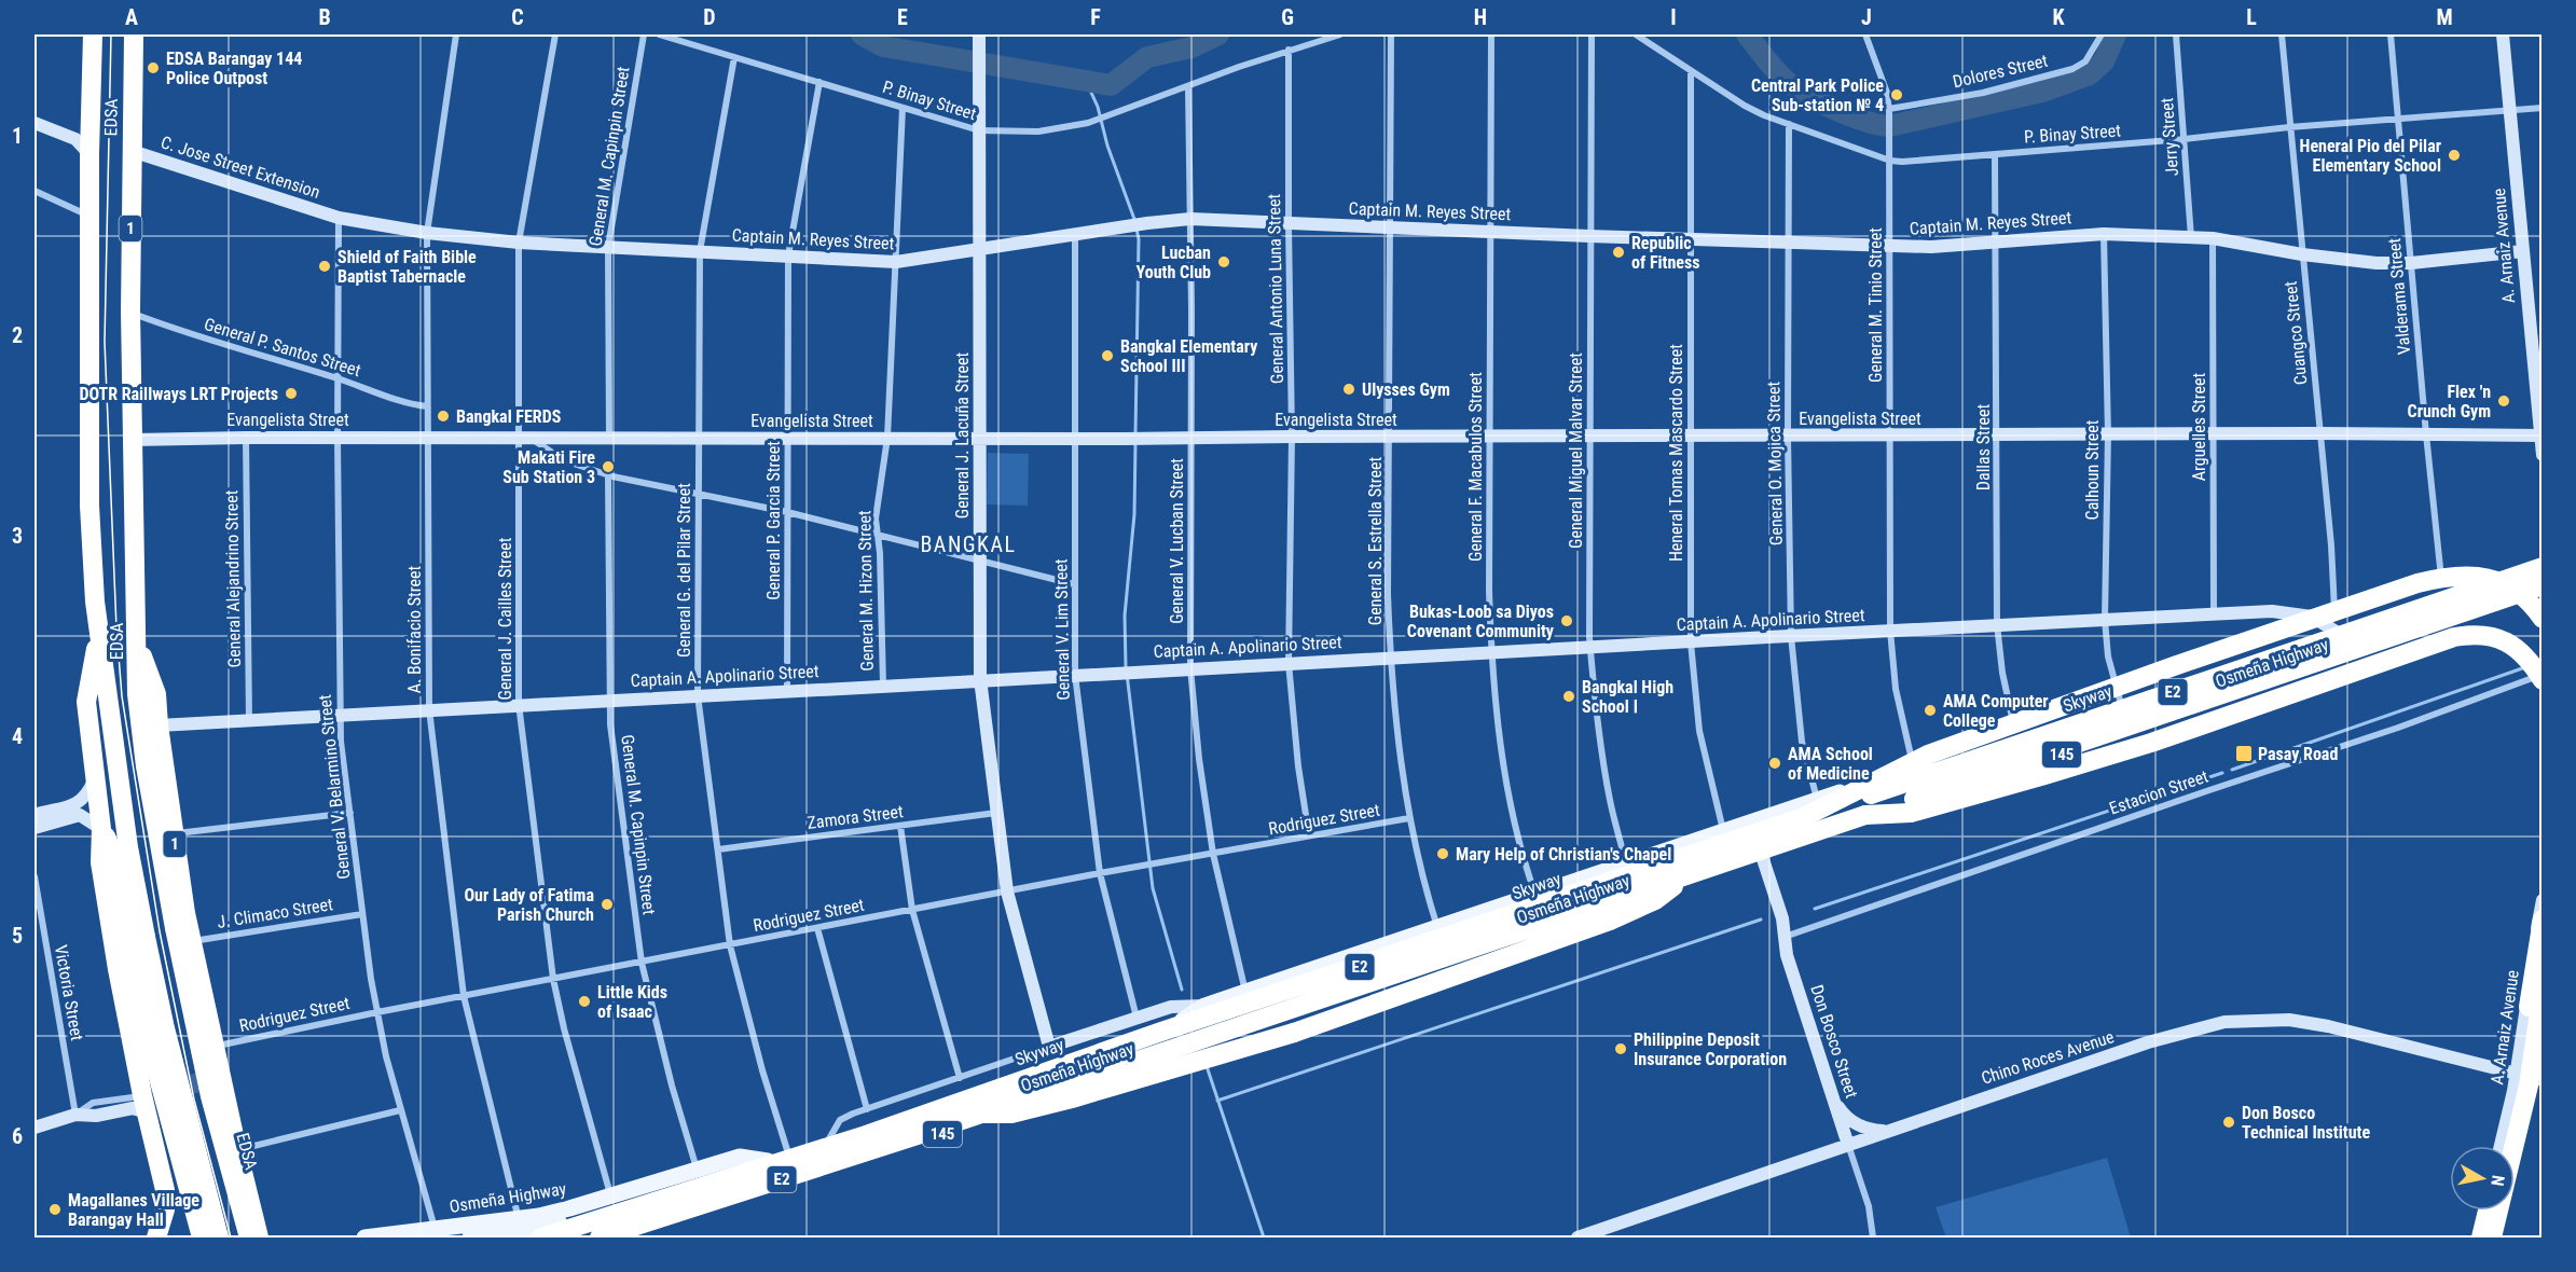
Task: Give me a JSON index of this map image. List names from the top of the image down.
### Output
{
  "streets": {
    "highway": [
      "EDSA",
      "1",
      "E2",
      "Skyway"
    ],
    "main road": ["Osmeña Highway", "145"],
    "street": [
      "Dolores Street",
      "P. Binay Street",
      "Jerry Street",
      "General M. Capinpin Street",
      "C. Jose Street Extension",
      "Captain M. Reyes Street",
      "A. Arnaiz Avenue",
      "General Antonio Luna Street",
      "Valderama Street",
      "General M. Tinio Street",
      "Cuangco Street",
      "General P. Santos Street",
      "Evangelista Street",
      "Arguelles Street",
      "General J. Lacuña Street",
      "Dallas Street",
      "General Miguel Malvar Street",
      "Heneral Tomas Mascardo Street",
      "General O. Mojica Street",
      "General F. Macabulos Street",
      "Calhoun Street",
      "General P. Garcia Street",
      "General V. Lucban Street",
      "General S. Estrella Street",
      "General G. del Pilar Street",
      "General Alejandrino Street",
      "General M. Hizon Street",
      "General J. Cailles Street",
      "Captain A. Apolinario Street",
      "A. Bonifacio Street",
      "General V. Lim Street",
      "General V. Belarmino Street",
      "Estacion Street",
      "Zamora Street",
      "Rodriguez Street",
      "J. Climaco Street",
      "Victoria Street",
      "Don Bosco Street",
      "Chino Roces Avenue"
    ]
  },
  "crossings": [
    ["Dolores Street", "General M. Tinio Street"],
    ["P. Binay Street", "Jerry Street"],
    ["P. Binay Street", "A. Arnaiz Avenue"],
    ["P. Binay Street", "General Antonio Luna Street"],
    ["P. Binay Street", "Valderama Street"],
    ["P. Binay Street", "General M. Tinio Street"],
    ["P. Binay Street", "Cuangco Street"],
    ["P. Binay Street", "General J. Lacuña Street"],
    ["P. Binay Street", "Dallas Street"],
    ["P. Binay Street", "Heneral Tomas Mascardo Street"],
    ["P. Binay Street", "General O. Mojica Street"],
    ["P. Binay Street", "General P. Garcia Street"],
    ["P. Binay Street", "General V. Lucban Street"],
    ["P. Binay Street", "General G. del Pilar Street"],
    ["P. Binay Street", "General M. Hizon Street"],
    ["EDSA", "C. Jose Street Extension"],
    ["EDSA", "1"],
    ["EDSA", "General P. Santos Street"],
    ["EDSA", "Evangelista Street"],
    ["Jerry Street", "Captain M. Reyes Street"],
    ["General M. Capinpin Street", "Captain M. Reyes Street"],
    ["General M. Capinpin Street", "Evangelista Street"],
    ["General M. Capinpin Street", "Captain A. Apolinario Street"],
    ["General M. Capinpin Street", "Osmeña Highway"],
    ["General M. Capinpin Street", "Rodriguez Street"],
    ["C. Jose Street Extension", "Captain M. Reyes Street"],
    ["C. Jose Street Extension", "General V. Belarmino Street"],
    ["Captain M. Reyes Street", "A. Arnaiz Avenue"],
    ["Captain M. Reyes Street", "General Antonio Luna Street"],
    ["Captain M. Reyes Street", "Valderama Street"],
    ["Captain M. Reyes Street", "General M. Tinio Street"],
    ["Captain M. Reyes Street", "Cuangco Street"],
    ["Captain M. Reyes Street", "Arguelles Street"],
    ["Captain M. Reyes Street", "General J. Lacuña Street"],
    ["Captain M. Reyes Street", "Dallas Street"],
    ["Captain M. Reyes Street", "General Miguel Malvar Street"],
    ["Captain M. Reyes Street", "Heneral Tomas Mascardo Street"],
    ["Captain M. Reyes Street", "General O. Mojica Street"],
    ["Captain M. Reyes Street", "General F. Macabulos Street"],
    ["Captain M. Reyes Street", "Calhoun Street"],
    ["Captain M. Reyes Street", "General P. Garcia Street"],
    ["Captain M. Reyes Street", "General V. Lucban Street"],
    ["Captain M. Reyes Street", "General S. Estrella Street"],
    ["Captain M. Reyes Street", "General G. del Pilar Street"],
    ["Captain M. Reyes Street", "General M. Hizon Street"],
    ["Captain M. Reyes Street", "General J. Cailles Street"],
    ["Captain M. Reyes Street", "A. Bonifacio Street"],
    ["Captain M. Reyes Street", "General V. Lim Street"],
    ["Captain M. Reyes Street", "General V. Belarmino Street"],
    ["1", "Captain A. Apolinario Street"],
    ["1", "Rodriguez Street"],
    ["1", "J. Climaco Street"],
    ["A. Arnaiz Avenue", "Evangelista Street"],
    ["A. Arnaiz Avenue", "Chino Roces Avenue"],
    ["General Antonio Luna Street", "Evangelista Street"],
    ["General Antonio Luna Street", "Captain A. Apolinario Street"],
    ["General Antonio Luna Street", "Rodriguez Street"],
    ["Valderama Street", "Evangelista Street"],
    ["General M. Tinio Street", "Evangelista Street"],
    ["General M. Tinio Street", "Captain A. Apolinario Street"],
    ["General M. Tinio Street", "Osmeña Highway"],
    ["Cuangco Street", "Evangelista Street"],
    ["Cuangco Street", "Captain A. Apolinario Street"],
    ["Cuangco Street", "Osmeña Highway"],
    ["General P. Santos Street", "A. Bonifacio Street"],
    ["General P. Santos Street", "General V. Belarmino Street"],
    ["Evangelista Street", "Arguelles Street"],
    ["Evangelista Street", "General J. Lacuña Street"],
    ["Evangelista Street", "Dallas Street"],
    ["Evangelista Street", "General Miguel Malvar Street"],
    ["Evangelista Street", "Heneral Tomas Mascardo Street"],
    ["Evangelista Street", "General O. Mojica Street"],
    ["Evangelista Street", "General F. Macabulos Street"],
    ["Evangelista Street", "Calhoun Street"],
    ["Evangelista Street", "General P. Garcia Street"],
    ["Evangelista Street", "General V. Lucban Street"],
    ["Evangelista Street", "General S. Estrella Street"],
    ["Evangelista Street", "General G. del Pilar Street"],
    ["Evangelista Street", "General Alejandrino Street"],
    ["Evangelista Street", "General M. Hizon Street"],
    ["Evangelista Street", "General J. Cailles Street"],
    ["Evangelista Street", "A. Bonifacio Street"],
    ["Evangelista Street", "General V. Lim Street"],
    ["Evangelista Street", "General V. Belarmino Street"],
    ["Arguelles Street", "Captain A. Apolinario Street"],
    ["General J. Lacuña Street", "Captain A. Apolinario Street"],
    ["General J. Lacuña Street", "Osmeña Highway"],
    ["General J. Lacuña Street", "Zamora Street"],
    ["General J. Lacuña Street", "Rodriguez Street"],
    ["Dallas Street", "Captain A. Apolinario Street"],
    ["General Miguel Malvar Street", "Captain A. Apolinario Street"],
    ["General Miguel Malvar Street", "Osmeña Highway"],
    ["Heneral Tomas Mascardo Street", "Captain A. Apolinario Street"],
    ["Heneral Tomas Mascardo Street", "Osmeña Highway"],
    ["General O. Mojica Street", "Captain A. Apolinario Street"],
    ["General O. Mojica Street", "Osmeña Highway"],
    ["General F. Macabulos Street", "Captain A. Apolinario Street"],
    ["General F. Macabulos Street", "Osmeña Highway"],
    ["Calhoun Street", "Captain A. Apolinario Street"],
    ["Calhoun Street", "Osmeña Highway"],
    ["General P. Garcia Street", "Captain A. Apolinario Street"],
    ["General V. Lucban Street", "Captain A. Apolinario Street"],
    ["General V. Lucban Street", "Osmeña Highway"],
    ["General V. Lucban Street", "Rodriguez Street"],
    ["General S. Estrella Street", "Captain A. Apolinario Street"],
    ["General S. Estrella Street", "Osmeña Highway"],
    ["General S. Estrella Street", "Rodriguez Street"],
    ["General G. del Pilar Street", "Captain A. Apolinario Street"],
    ["General G. del Pilar Street", "Osmeña Highway"],
    ["General G. del Pilar Street", "Zamora Street"],
    ["General G. del Pilar Street", "Rodriguez Street"],
    ["General Alejandrino Street", "Captain A. Apolinario Street"],
    ["General M. Hizon Street", "Captain A. Apolinario Street"],
    ["General J. Cailles Street", "Captain A. Apolinario Street"],
    ["General J. Cailles Street", "Osmeña Highway"],
    ["General J. Cailles Street", "Rodriguez Street"],
    ["Captain A. Apolinario Street", "A. Bonifacio Street"],
    ["Captain A. Apolinario Street", "General V. Lim Street"],
    ["Captain A. Apolinario Street", "Osmeña Highway"],
    ["Captain A. Apolinario Street", "General V. Belarmino Street"],
    ["A. Bonifacio Street", "Osmeña Highway"],
    ["A. Bonifacio Street", "Rodriguez Street"],
    ["General V. Lim Street", "Osmeña Highway"],
    ["General V. Lim Street", "Rodriguez Street"],
    ["Osmeña Highway", "E2"],
    ["Osmeña Highway", "Skyway"],
    ["Osmeña Highway", "General V. Belarmino Street"],
    ["Osmeña Highway", "Don Bosco Street"],
    ["General V. Belarmino Street", "Rodriguez Street"],
    ["General V. Belarmino Street", "J. Climaco Street"],
    ["Estacion Street", "Don Bosco Street"],
    ["Don Bosco Street", "Chino Roces Avenue"]
  ],
  "districts": ["BANGKAL"],
  "places": {
    "other": [
      "EDSA Barangay 144 Police Outpost",
      "Central Park Police Sub-station № 4",
      "Heneral Pio del Pilar Elementary School",
      "Republic of Fitness",
      "Lucban Youth Club",
      "Shield of Faith Bible Baptist Tabernacle",
      "Bangkal Elementary School III",
      "Ulysses Gym",
      "DOTR Raillways LRT Projects",
      "Flex 'n Crunch Gym",
      "Bangkal FERDS",
      "Makati Fire Sub Station 3",
      "Bukas-Loob sa Diyos Covenant Community",
      "Bangkal High School Ⅰ",
      "AMA Computer College",
      "AMA School of Medicine",
      "Mary Help of Christian's Chapel",
      "Our Lady of Fatima Parish Church",
      "Little Kids of Isaac",
      "Philippine Deposit Insurance Corporation",
      "Don Bosco Technical Institute",
      "Magallanes Village Barangay Hall"
    ],
    "transit": ["Pasay Road"]
  },
  "north": "right",
  "grid": {
    "columns": [
      "A",
      "B",
      "C",
      "D",
      "E",
      "F",
      "G",
      "H",
      "I",
      "J",
      "K",
      "L",
      "M"
    ],
    "rows": [
      "1",
      "2",
      "3",
      "4",
      "5",
      "6"
    ]
  }
}
